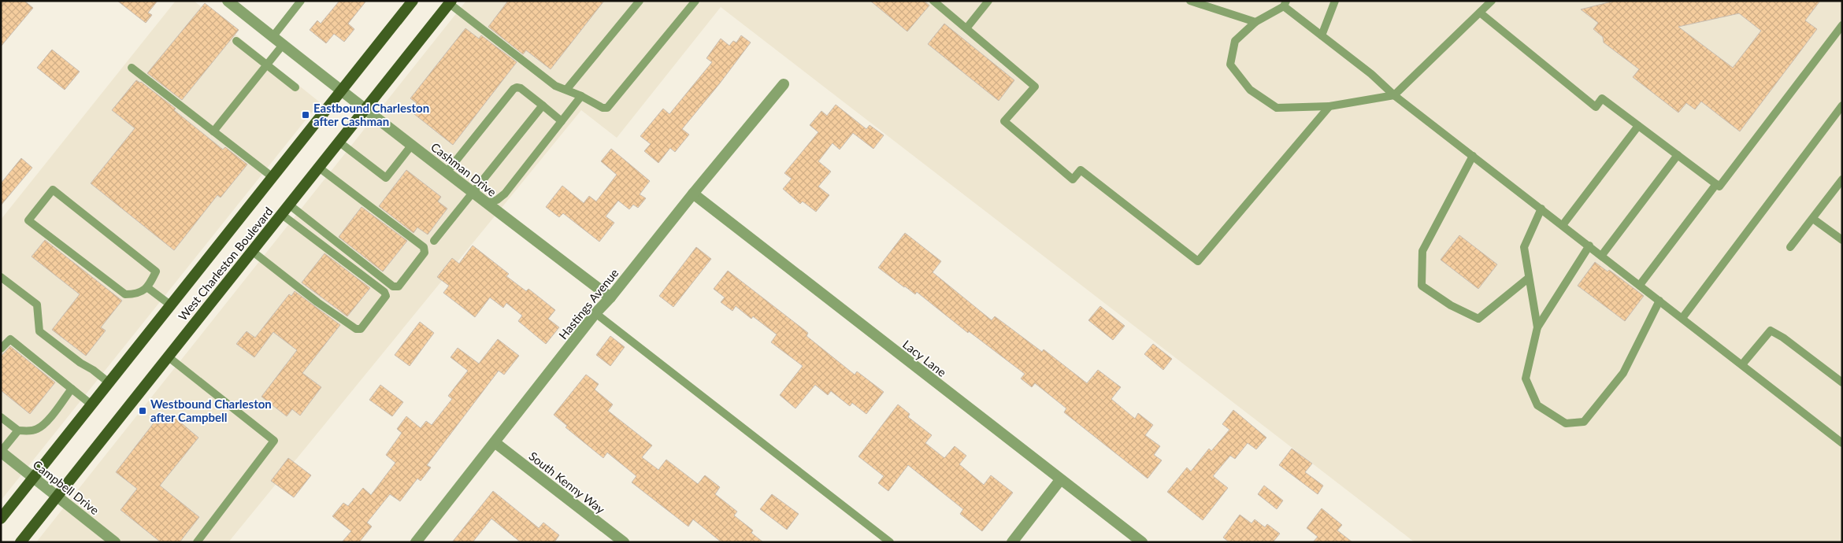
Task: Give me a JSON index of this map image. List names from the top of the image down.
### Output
{
  "streets": {
    "main road": ["West Charleston Boulevard"],
    "street": [
      "Cashman Drive",
      "Hastings Avenue",
      "Lacy Lane",
      "South Kenny Way",
      "Campbell Drive"
    ]
  },
  "crossings": [
    ["Cashman Drive", "West Charleston Boulevard"],
    ["Cashman Drive", "Hastings Avenue"],
    ["West Charleston Boulevard", "Campbell Drive"],
    ["Hastings Avenue", "Lacy Lane"],
    ["Hastings Avenue", "South Kenny Way"]
  ],
  "places": {
    "transit": ["Eastbound Charleston after Cashman", "Westbound Charleston after Campbell"]
  }
}
